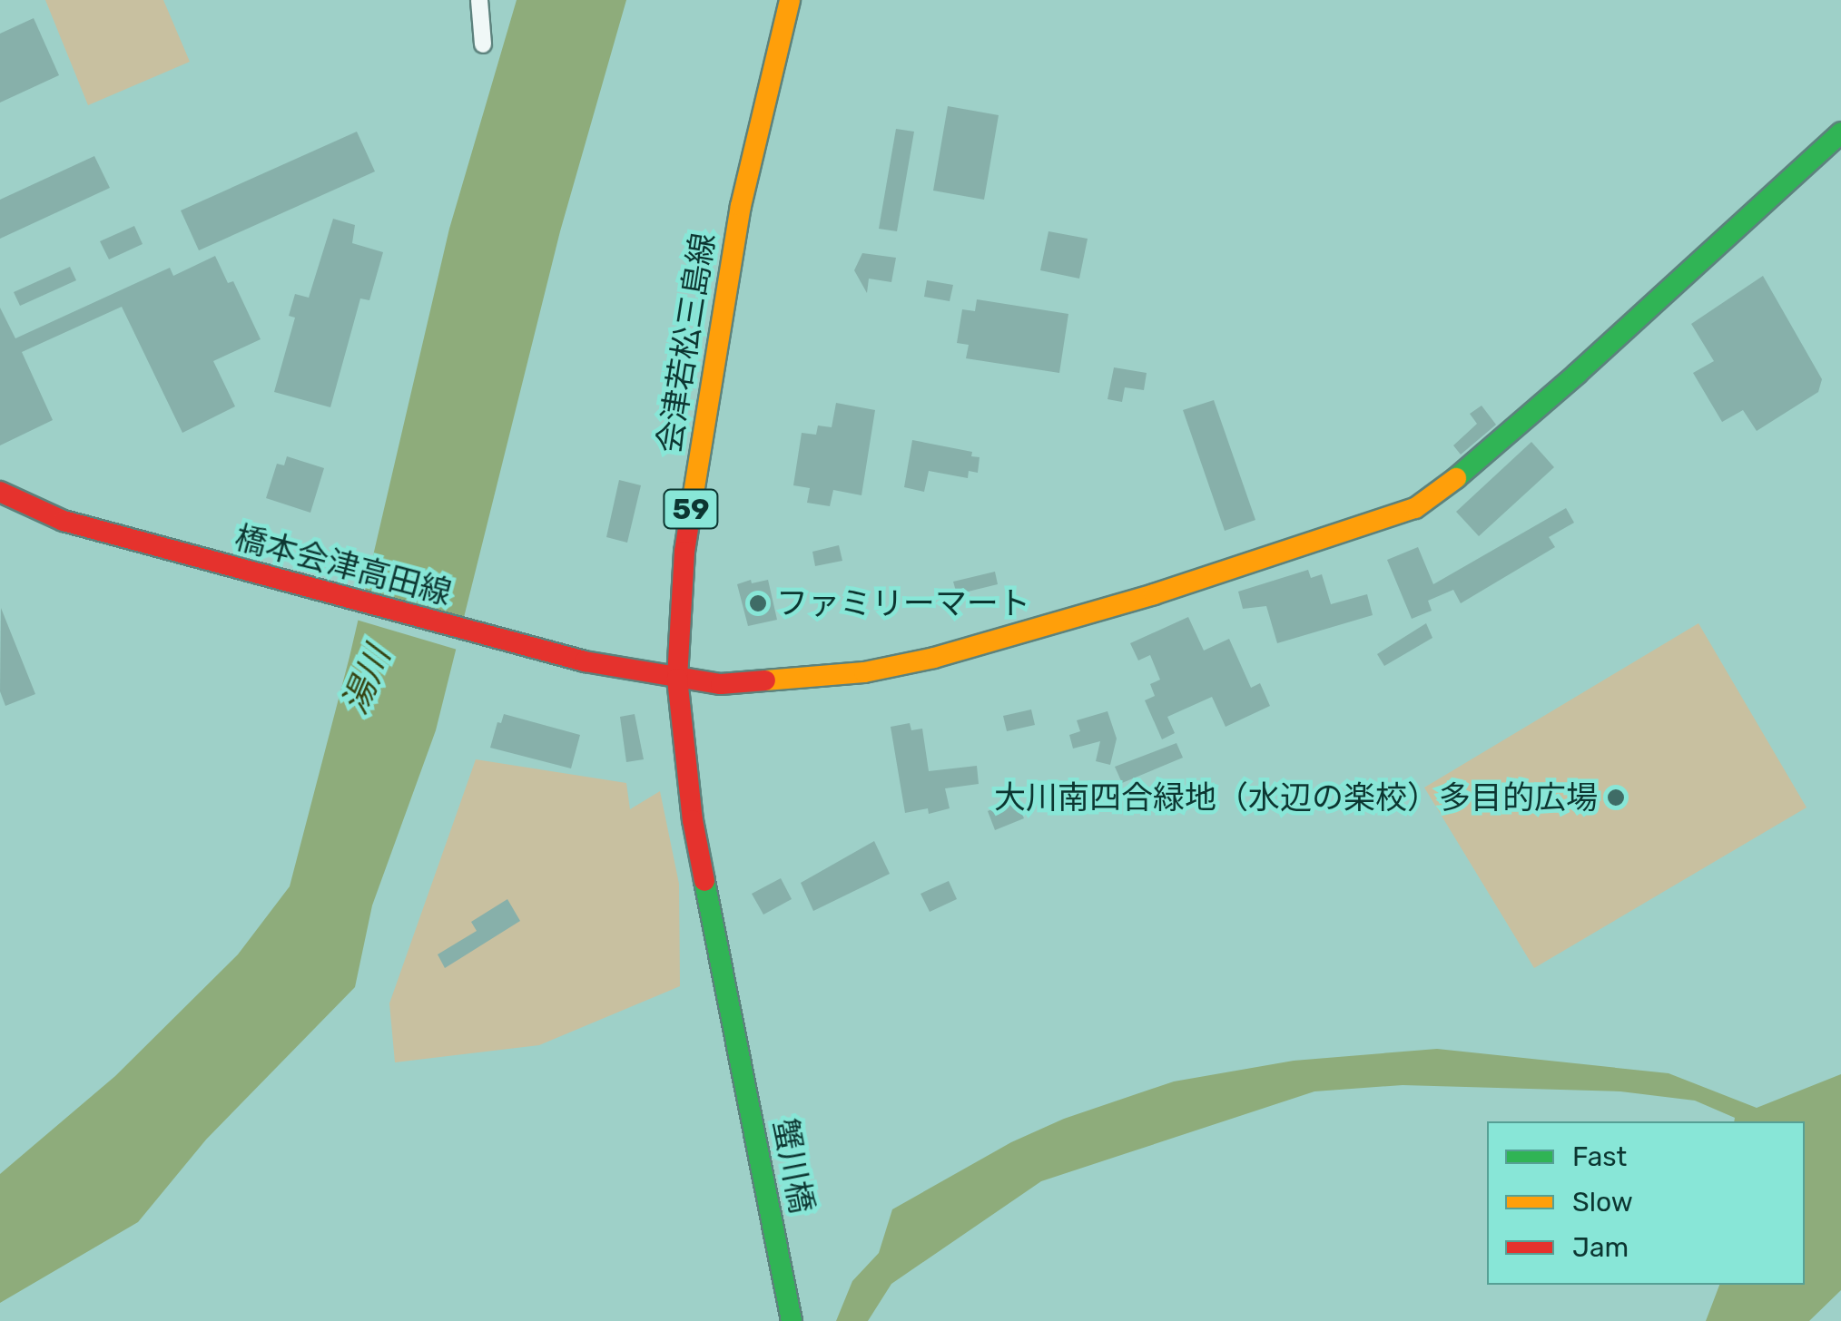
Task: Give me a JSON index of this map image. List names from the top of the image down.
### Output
{
  "streets": {
    "main road": [
      "会津若松三島線",
      "59",
      "橋本会津高田線",
      "蟹川橋"
    ]
  },
  "crossings": [
    ["会津若松三島線", "橋本会津高田線"],
    ["会津若松三島線", "蟹川橋"]
  ],
  "water": ["湯川"],
  "places": ["ファミリーマート", "大川南四合緑地（水辺の楽校）多目的広場"],
  "legend": ["Fast", "Slow", "Jam"]
}
